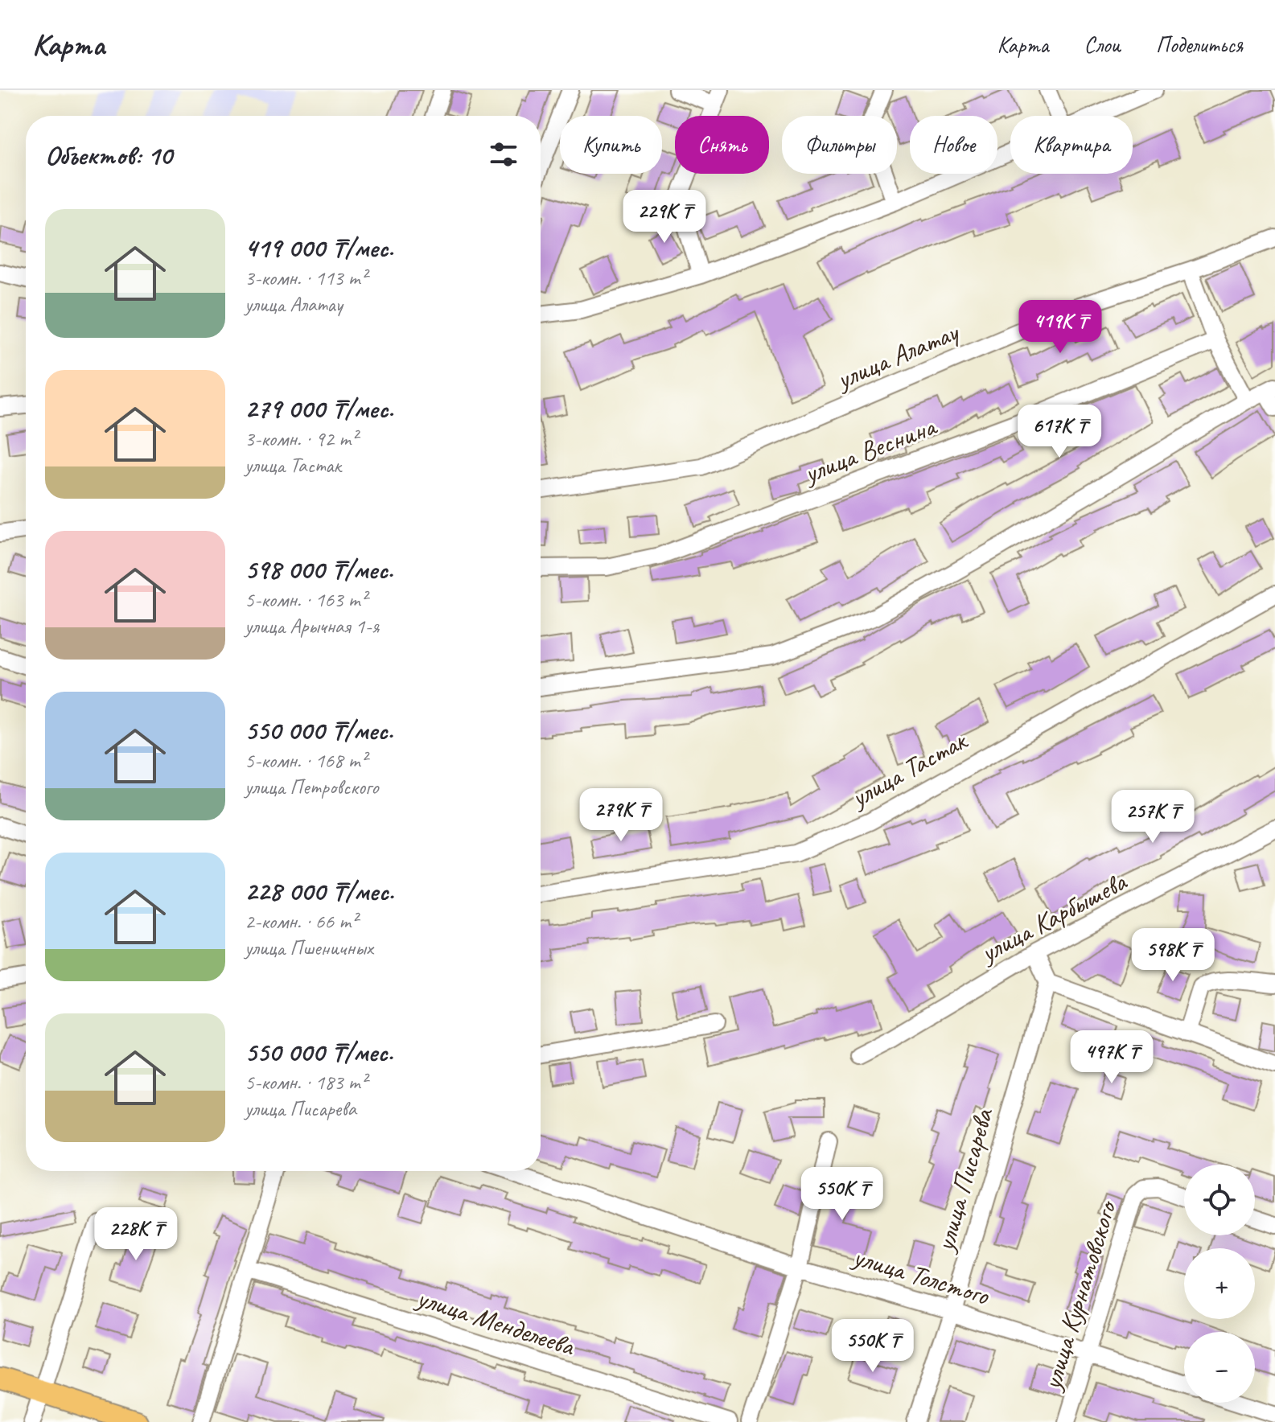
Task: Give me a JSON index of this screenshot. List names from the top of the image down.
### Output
{
  "streets": {
    "street": [
      "улица Алатау",
      "улица Веснина",
      "улица Тастак",
      "улица Карбышева",
      "улица Писарева",
      "улица Толстого",
      "улица Курнатовского",
      "улица Менделеева"
    ]
  },
  "crossings": [
    ["улица Писарева", "улица Толстого"],
    ["улица Толстого", "улица Курнатовского"]
  ],
  "page": {
    "header": "Карта",
    "nav": ["Карта", "Слои", "Поделиться"],
    "chip": [
      "Купить",
      "Снять",
      "Фильтры",
      "Новое",
      "Квартира"
    ],
    "heading": "Объектов: 10",
    "price": [
      "229K ₸",
      "419K ₸",
      "617K ₸",
      "279K ₸",
      "257K ₸",
      "598K ₸",
      "497K ₸",
      "550K ₸",
      "228K ₸",
      "550K ₸"
    ],
    "list": [
      {
        "name": "419 000 ₸/мес.",
        "note": "3-комн. · 113 m² · улица Алатау"
      },
      {
        "name": "279 000 ₸/мес.",
        "note": "3-комн. · 92 m² · улица Тастак"
      },
      {
        "name": "598 000 ₸/мес.",
        "note": "5-комн. · 163 m² · улица Арычная 1-я"
      },
      {
        "name": "550 000 ₸/мес.",
        "note": "5-комн. · 168 m² · улица Петровского"
      },
      {
        "name": "228 000 ₸/мес.",
        "note": "2-комн. · 66 m² · улица Пшеничных"
      },
      {
        "name": "550 000 ₸/мес.",
        "note": "5-комн. · 183 m² · улица Писарева"
      }
    ],
    "map_buttons": ["+", "−"]
  }
}
